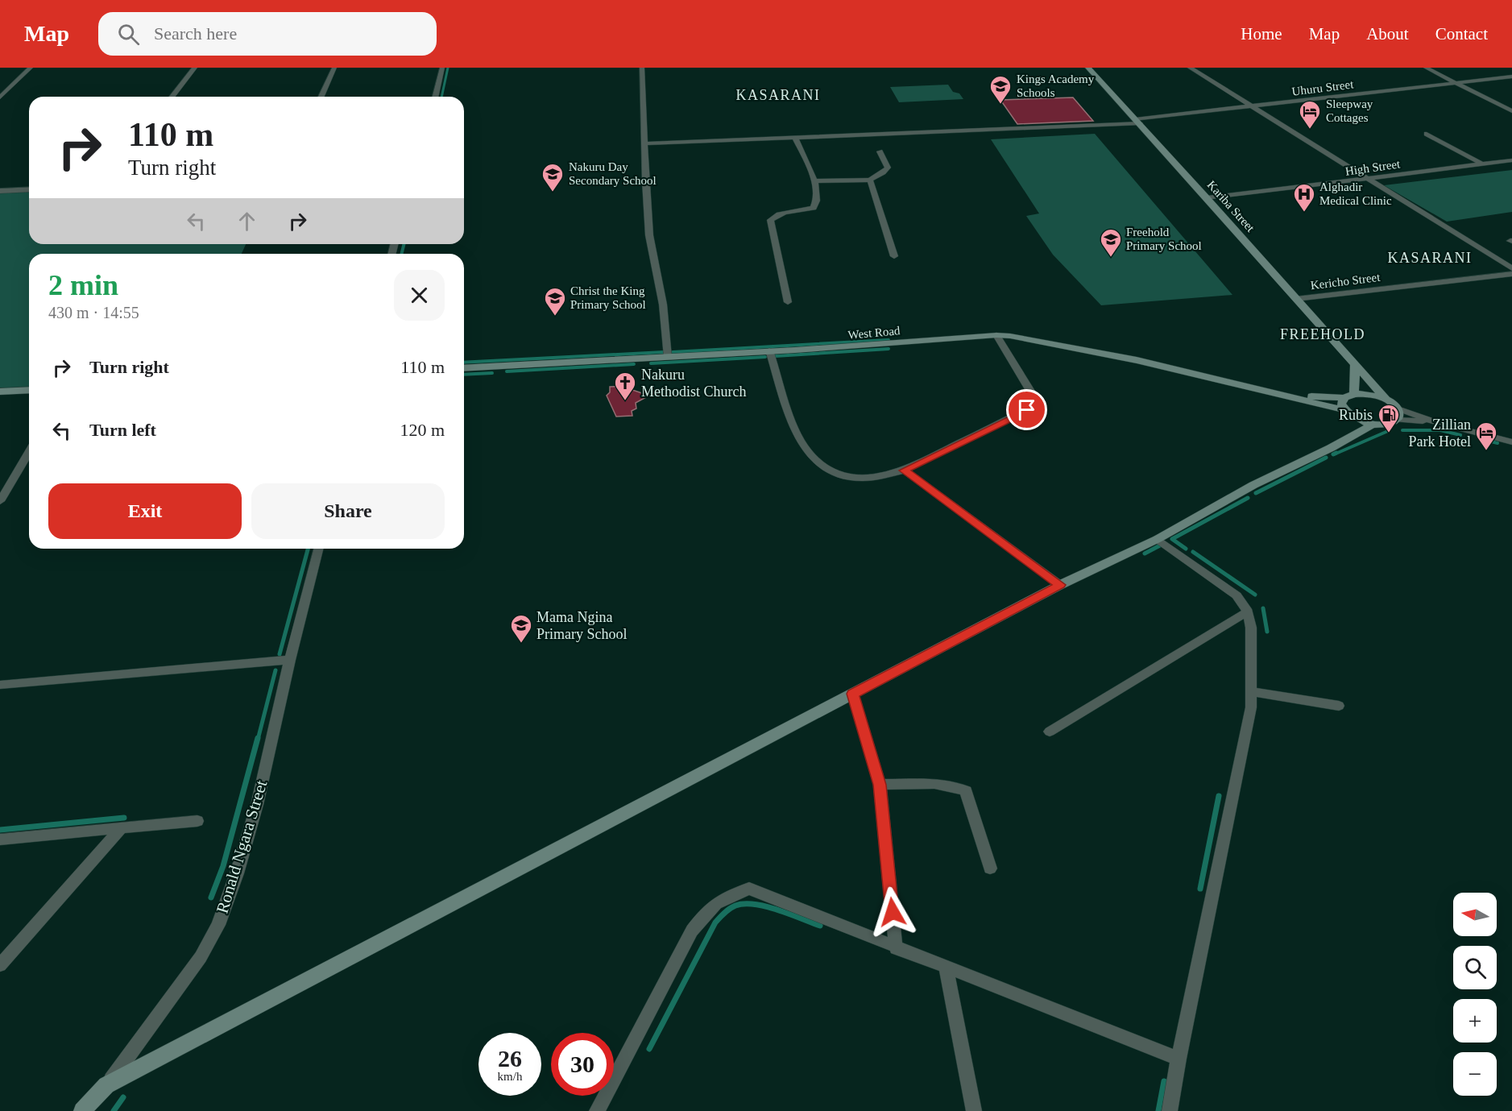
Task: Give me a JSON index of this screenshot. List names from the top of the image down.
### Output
{
  "streets": {
    "street": [
      "Uhuru Street",
      "High Street",
      "Kariba Street",
      "Kericho Street",
      "West Road",
      "Ronald Ngara Street"
    ]
  },
  "crossings": [
    ["Uhuru Street", "Kariba Street"],
    ["High Street", "Kariba Street"],
    ["Kariba Street", "Kericho Street"],
    ["Kariba Street", "West Road"]
  ],
  "districts": ["KASARANI", "KASARANI", "FREEHOLD"],
  "places": {
    "school or university": [
      "Kings Academy Schools",
      "Nakuru Day Secondary School",
      "Freehold Primary School",
      "Christ the King Primary School",
      "Mama Ngina Primary School"
    ],
    "hotel": ["Sleepway Cottages", "Zillian Park Hotel"],
    "hospital": ["Alghadir Medical Clinic"],
    "church": ["Nakuru Methodist Church"],
    "fuel station": ["Rubis"]
  },
  "north": "left",
  "page": {
    "header": "Map",
    "search": "Search here",
    "nav": [
      "Home",
      "Map",
      "About",
      "Contact"
    ],
    "turn": ["110 m", "Turn right"],
    "heading": ["2 min", "430 m · 14:55"],
    "list": [
      {
        "name": "Turn right",
        "value": "110 m"
      },
      {
        "name": "Turn left",
        "value": "120 m"
      }
    ],
    "buttons": ["Exit", "Share"],
    "map_buttons": ["+", "−"],
    "speed": "26 km/h",
    "limit": "30"
  }
}
